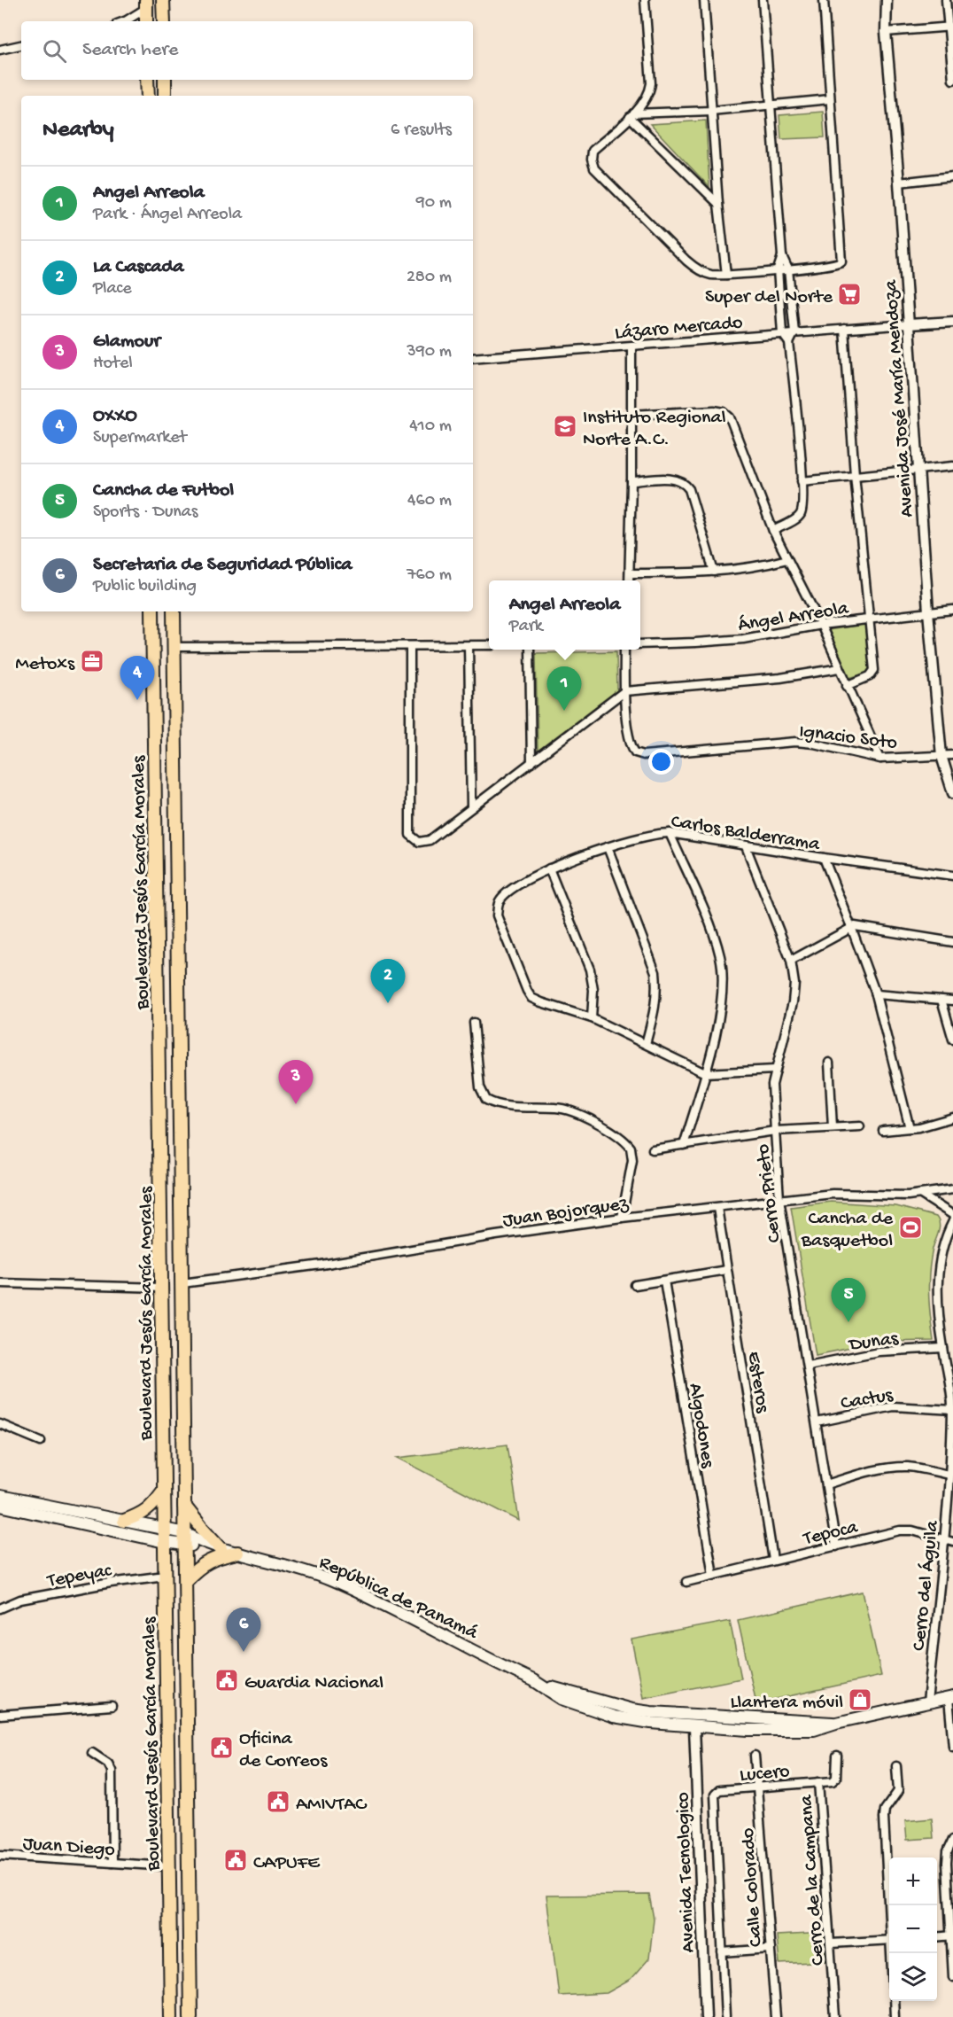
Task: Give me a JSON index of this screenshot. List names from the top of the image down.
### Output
{
  "streets": {
    "main road": ["Boulevard Jesús García Morales", "República de Panamá"],
    "street": [
      "Lázaro Mercado",
      "Avenida José María Mendoza",
      "Ángel Arreola",
      "Ignacio Soto",
      "Carlos Balderrama",
      "Cerro Prieto",
      "Juan Bojorquez",
      "Dunas",
      "Esteros",
      "Cactus",
      "Algodones",
      "Tepoca",
      "Tepeyac",
      "Cerro del Águila",
      "Lucero",
      "Juan Diego",
      "Avenida Tecnologico",
      "Cerro de la Campana",
      "Calle Colorado"
    ]
  },
  "crossings": [
    ["Lázaro Mercado", "Avenida José María Mendoza"],
    ["Avenida José María Mendoza", "Ángel Arreola"],
    ["Avenida José María Mendoza", "Ignacio Soto"],
    ["Carlos Balderrama", "Cerro Prieto"],
    ["Boulevard Jesús García Morales", "Juan Bojorquez"],
    ["Boulevard Jesús García Morales", "Tepeyac"],
    ["Boulevard Jesús García Morales", "República de Panamá"],
    ["Boulevard Jesús García Morales", "Juan Diego"],
    ["Cerro Prieto", "Juan Bojorquez"],
    ["Cerro Prieto", "Dunas"],
    ["Cerro Prieto", "Cactus"],
    ["Cerro Prieto", "Tepoca"],
    ["Juan Bojorquez", "Esteros"],
    ["Dunas", "Cerro del Águila"],
    ["Esteros", "Tepoca"],
    ["Cactus", "Cerro del Águila"],
    ["Algodones", "Tepoca"],
    ["Tepoca", "Cerro del Águila"],
    ["Cerro del Águila", "República de Panamá"],
    ["República de Panamá", "Avenida Tecnologico"],
    ["Lucero", "Cerro de la Campana"],
    ["Lucero", "Calle Colorado"]
  ],
  "places": {
    "supermarket": ["Super del Norte"],
    "school or university": ["Instituto Regional Norte A.C."],
    "office": ["Metoxs"],
    "sports": ["Cancha de Basquetbol"],
    "public building": [
      "Guardia Nacional",
      "Oficina de Correos",
      "AMIVTAC",
      "CAPUFE"
    ],
    "shop": ["Llantera móvil"]
  },
  "page": {
    "search": "Search here",
    "heading": ["Nearby", "6 results"],
    "list": [
      {
        "mark": "1",
        "name": "Angel Arreola",
        "note": "Park · Ángel Arreola",
        "value": "90 m"
      },
      {
        "mark": "2",
        "name": "La Cascada",
        "note": "Place",
        "value": "280 m"
      },
      {
        "mark": "3",
        "name": "Glamour",
        "note": "Hotel",
        "value": "390 m"
      },
      {
        "mark": "4",
        "name": "OXXO",
        "note": "Supermarket",
        "value": "410 m"
      },
      {
        "mark": "5",
        "name": "Cancha de Futbol",
        "note": "Sports · Dunas",
        "value": "460 m"
      },
      {
        "mark": "6",
        "name": "Secretaria de Seguridad Pública",
        "note": "Public building",
        "value": "760 m"
      }
    ],
    "popup": ["Angel Arreola", "Park"],
    "pins": [
      "4",
      "1",
      "2",
      "3",
      "5",
      "6"
    ],
    "map_buttons": ["+", "−"]
  }
}
